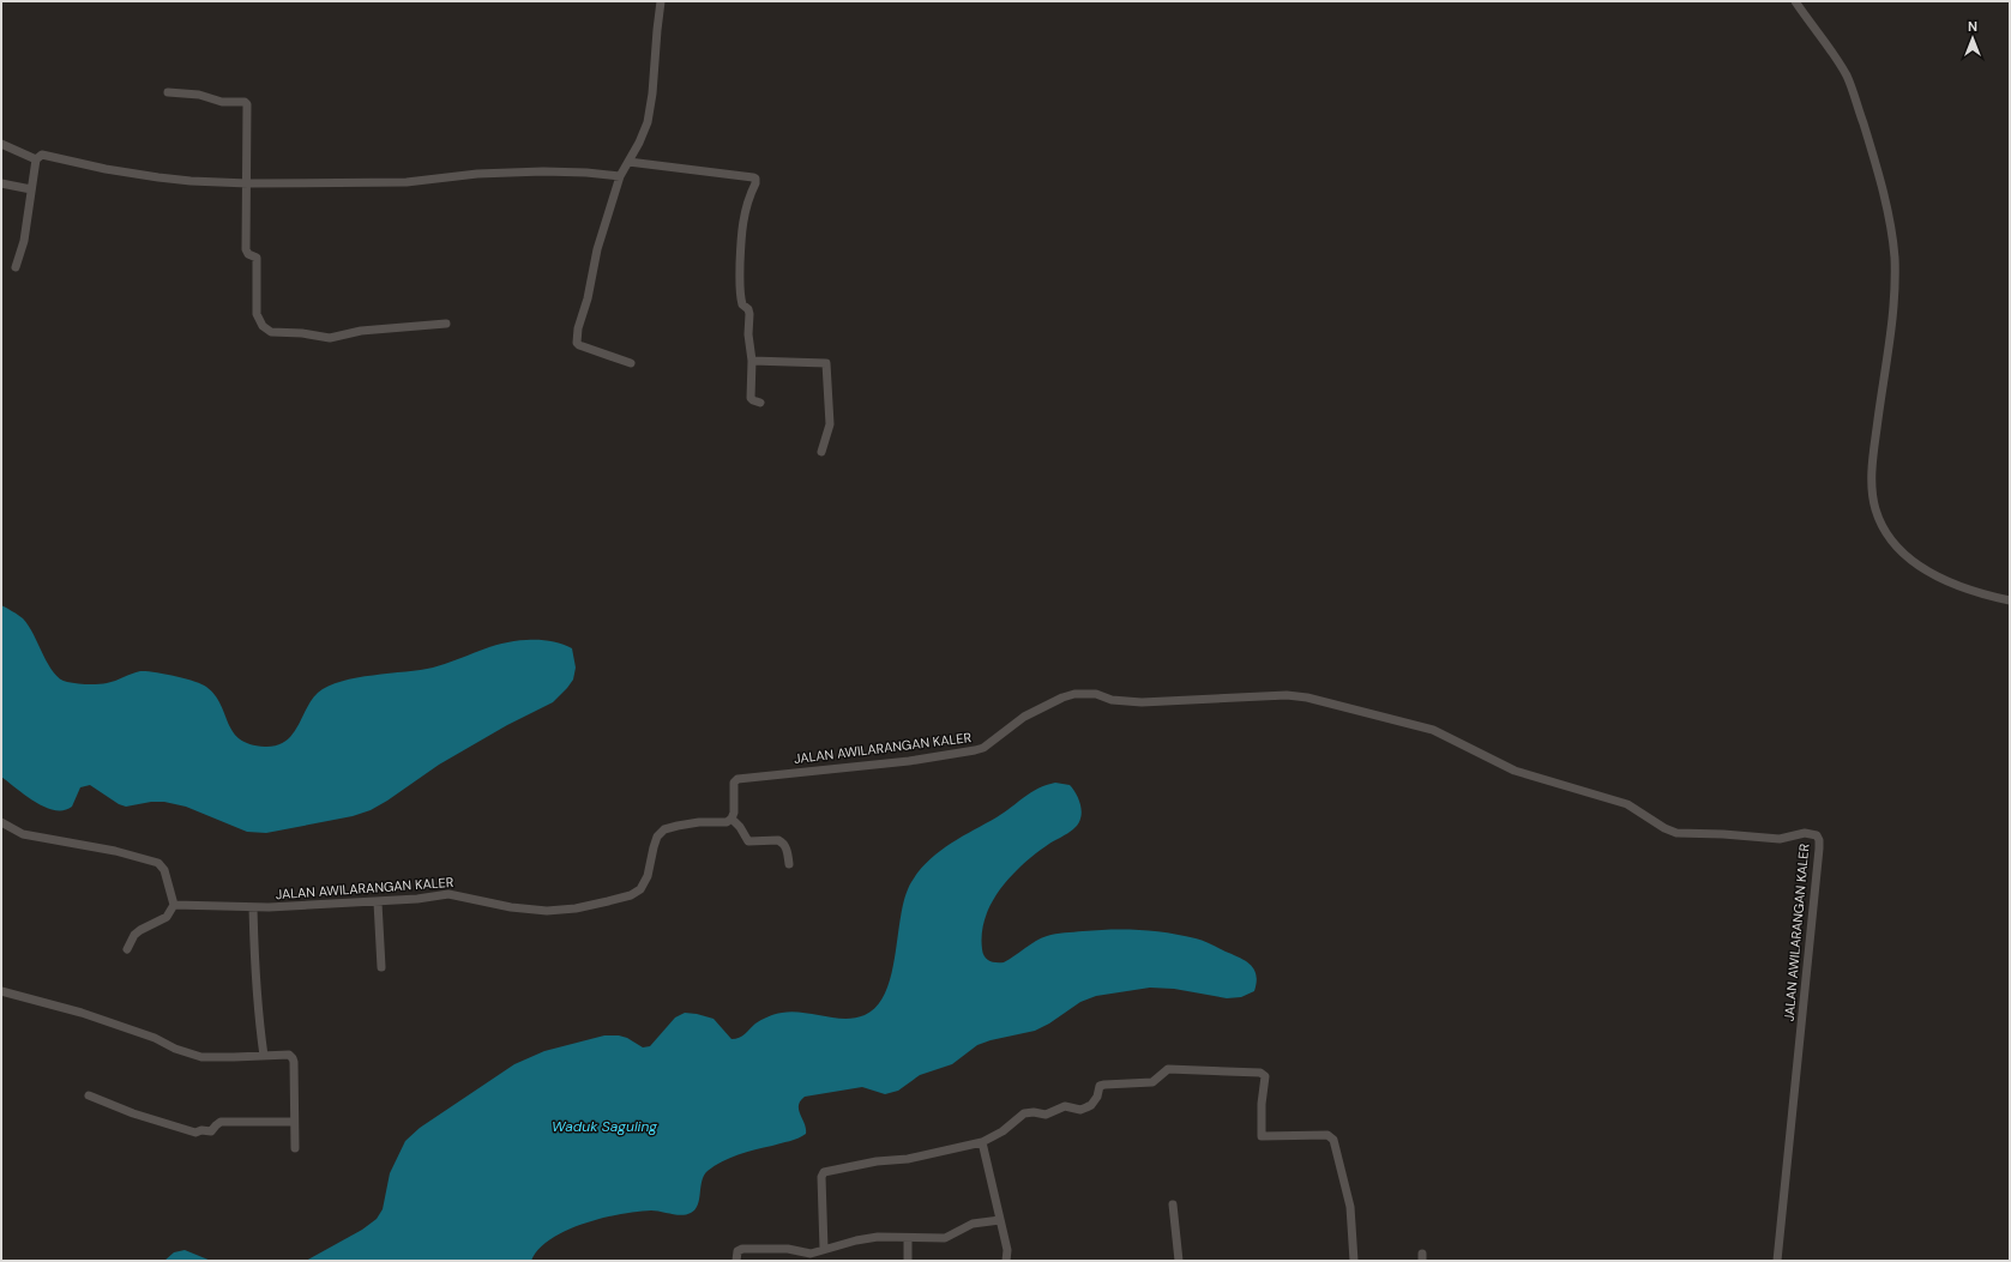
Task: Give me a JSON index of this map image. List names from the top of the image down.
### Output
{
  "streets": {
    "street": ["JALAN AWILARANGAN KALER"]
  },
  "water": ["Waduk Saguling"],
  "north": "top"
}
